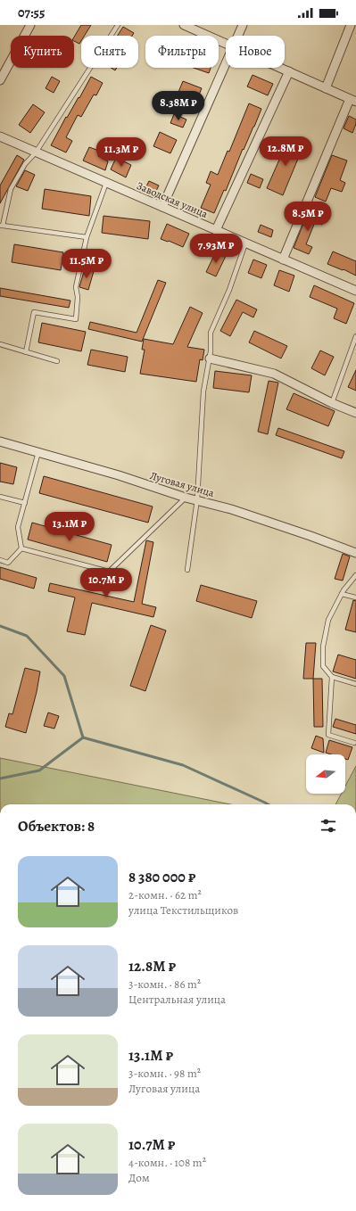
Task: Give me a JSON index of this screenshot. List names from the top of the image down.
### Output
{
  "streets": {
    "street": ["Заводская улица", "Луговая улица"]
  },
  "north": "left",
  "page": {
    "status": "07:55",
    "chip": [
      "Купить",
      "Снять",
      "Фильтры",
      "Новое"
    ],
    "price": [
      "8.38M ₽",
      "12.8M ₽",
      "11.3M ₽",
      "8.5M ₽",
      "7.93M ₽",
      "11.5M ₽",
      "13.1M ₽",
      "10.7M ₽"
    ],
    "heading": "Объектов: 8",
    "list": [
      {
        "name": "8 380 000 ₽",
        "note": "2-комн. · 62 m² · улица Текстильщиков"
      },
      {
        "name": "12.8M ₽",
        "note": "3-комн. · 86 m² · Центральная улица"
      },
      {
        "name": "13.1M ₽",
        "note": "3-комн. · 98 m² · Луговая улица"
      },
      {
        "name": "10.7M ₽",
        "note": "4-комн. · 108 m² · Дом"
      }
    ]
  }
}
